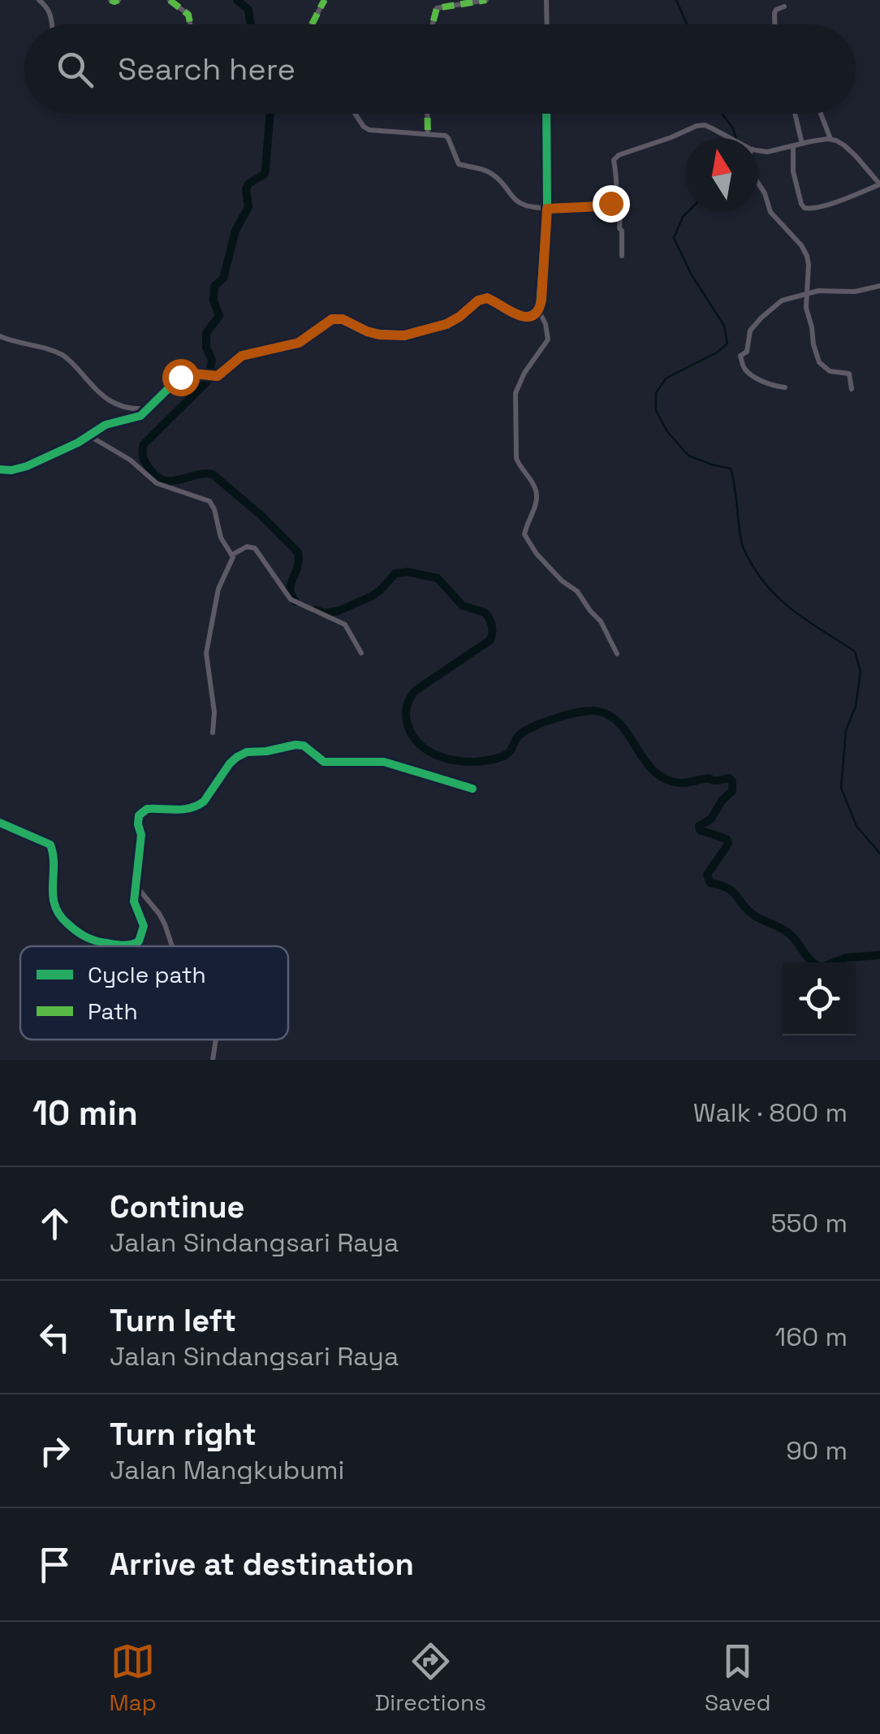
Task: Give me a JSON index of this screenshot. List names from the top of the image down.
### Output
{
  "legend": ["Cycle path", "Path"],
  "north": "top",
  "page": {
    "search": "Search here",
    "heading": ["10 min", "Walk · 800 m"],
    "list": [
      ["Continue", "Jalan Sindangsari Raya", "550 m"],
      ["Turn left", "Jalan Sindangsari Raya", "160 m"],
      ["Turn right", "Jalan Mangkubumi", "90 m"],
      "Arrive at destination"
    ],
    "nav": ["Map", "Directions", "Saved"]
  }
}
